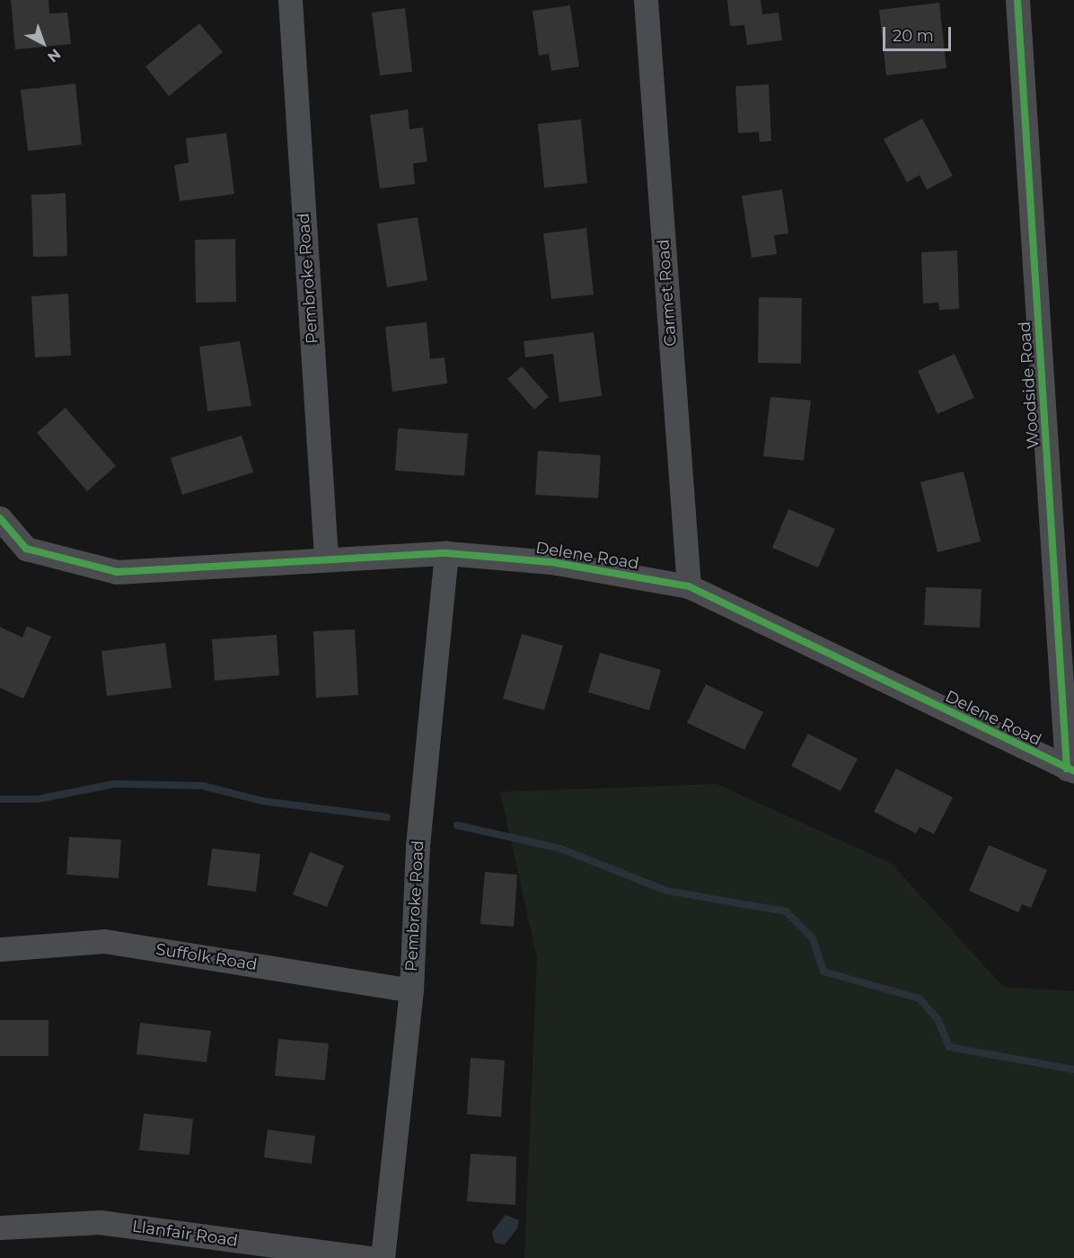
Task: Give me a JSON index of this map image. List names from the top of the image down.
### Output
{
  "streets": {
    "street": [
      "Pembroke Road",
      "Carmet Road",
      "Woodside Road",
      "Delene Road",
      "Suffolk Road",
      "Llanfair Road"
    ]
  },
  "crossings": [
    ["Pembroke Road", "Delene Road"],
    ["Pembroke Road", "Suffolk Road"],
    ["Carmet Road", "Delene Road"],
    ["Woodside Road", "Delene Road"]
  ],
  "scale_bar": "20 m",
  "north": "bottom right"
}
